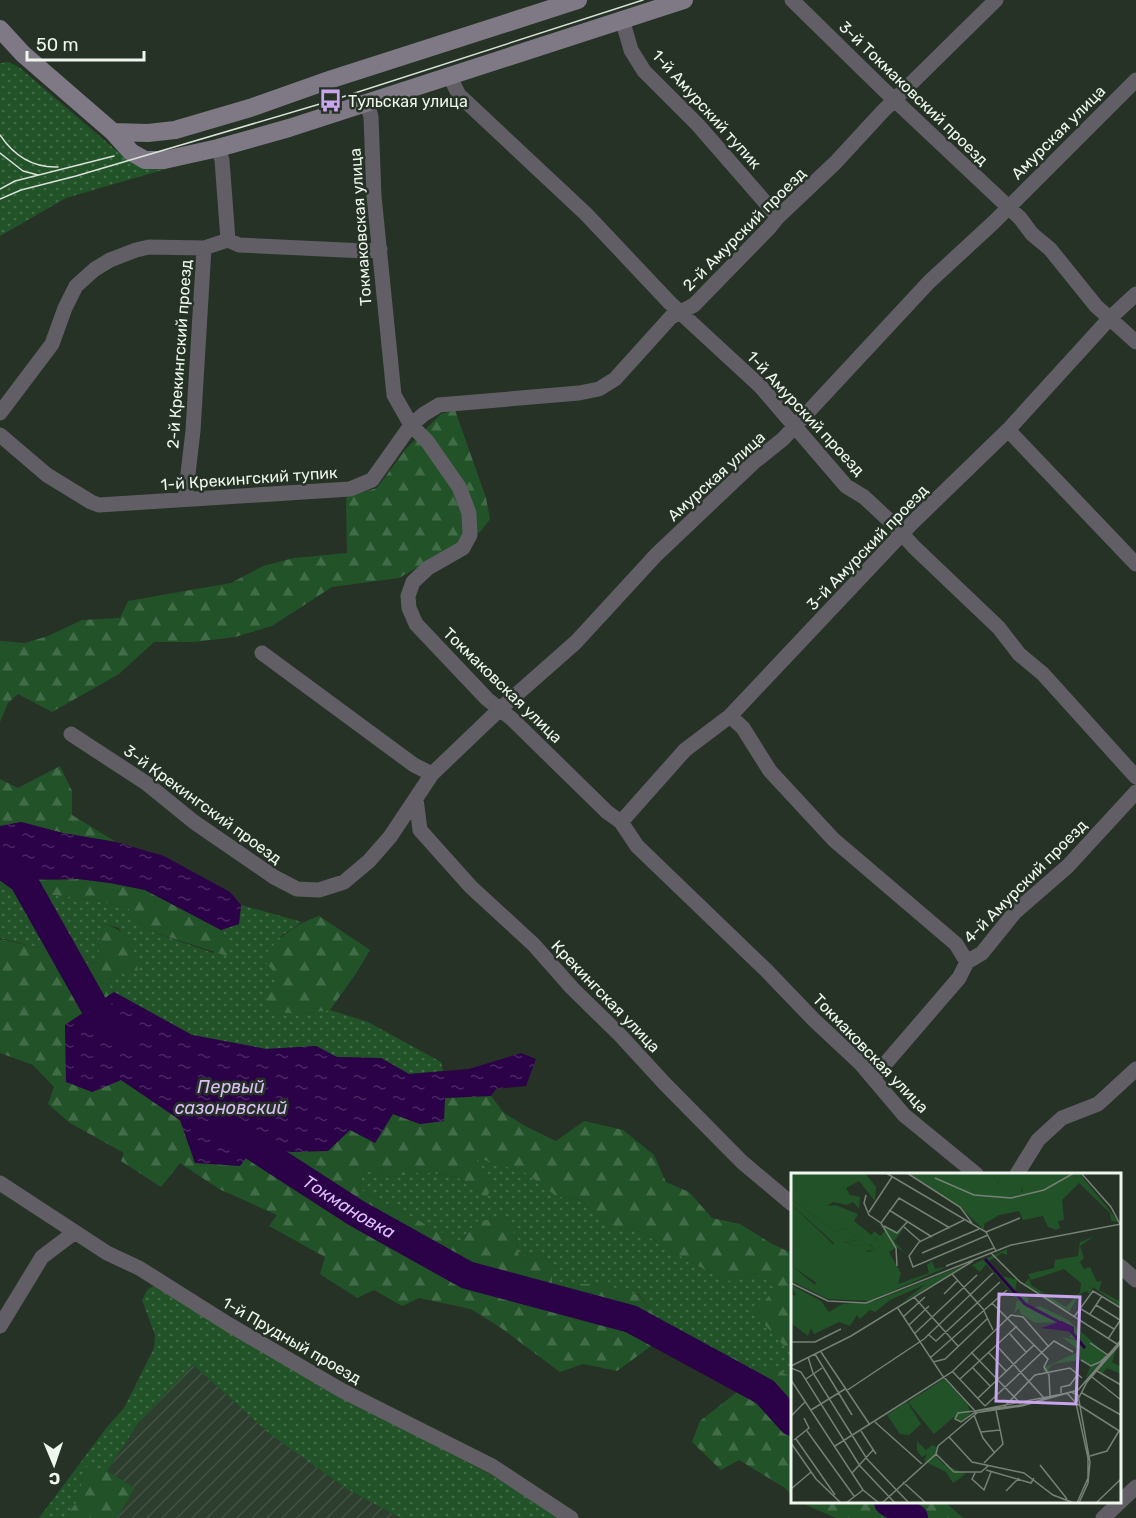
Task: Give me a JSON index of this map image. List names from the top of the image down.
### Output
{
  "streets": {
    "street": [
      "3-й Токмаковский проезд",
      "1-й Амурский тупик",
      "Амурская улица",
      "Токмаковская улица",
      "2-й Амурский проезд",
      "2-й Крекингский проезд",
      "1-й Амурский проезд",
      "1-й Крекингский тупик",
      "3-й Амурский проезд",
      "3-й Крекингский проезд",
      "4-й Амурский проезд",
      "Крекингская улица",
      "1-й Прудный проезд"
    ]
  },
  "crossings": [
    ["3-й Токмаковский проезд", "Амурская улица"],
    ["3-й Токмаковский проезд", "2-й Амурский проезд"],
    ["3-й Токмаковский проезд", "3-й Амурский проезд"],
    ["1-й Амурский тупик", "2-й Амурский проезд"],
    ["Амурская улица", "Токмаковская улица"],
    ["Амурская улица", "1-й Амурский проезд"],
    ["Амурская улица", "3-й Крекингский проезд"],
    ["Амурская улица", "Крекингская улица"],
    ["Токмаковская улица", "2-й Амурский проезд"],
    ["Токмаковская улица", "1-й Крекингский тупик"],
    ["Токмаковская улица", "3-й Амурский проезд"],
    ["Токмаковская улица", "4-й Амурский проезд"],
    ["2-й Амурский проезд", "1-й Амурский проезд"],
    ["2-й Амурский проезд", "1-й Крекингский тупик"],
    ["2-й Крекингский проезд", "1-й Крекингский тупик"],
    ["1-й Амурский проезд", "3-й Амурский проезд"]
  ],
  "water": ["Первый сазоновский", "Токмановка"],
  "places": {
    "bus stop": ["Тульская улица"]
  },
  "scale_bar": "50 m",
  "north": "bottom"
}
